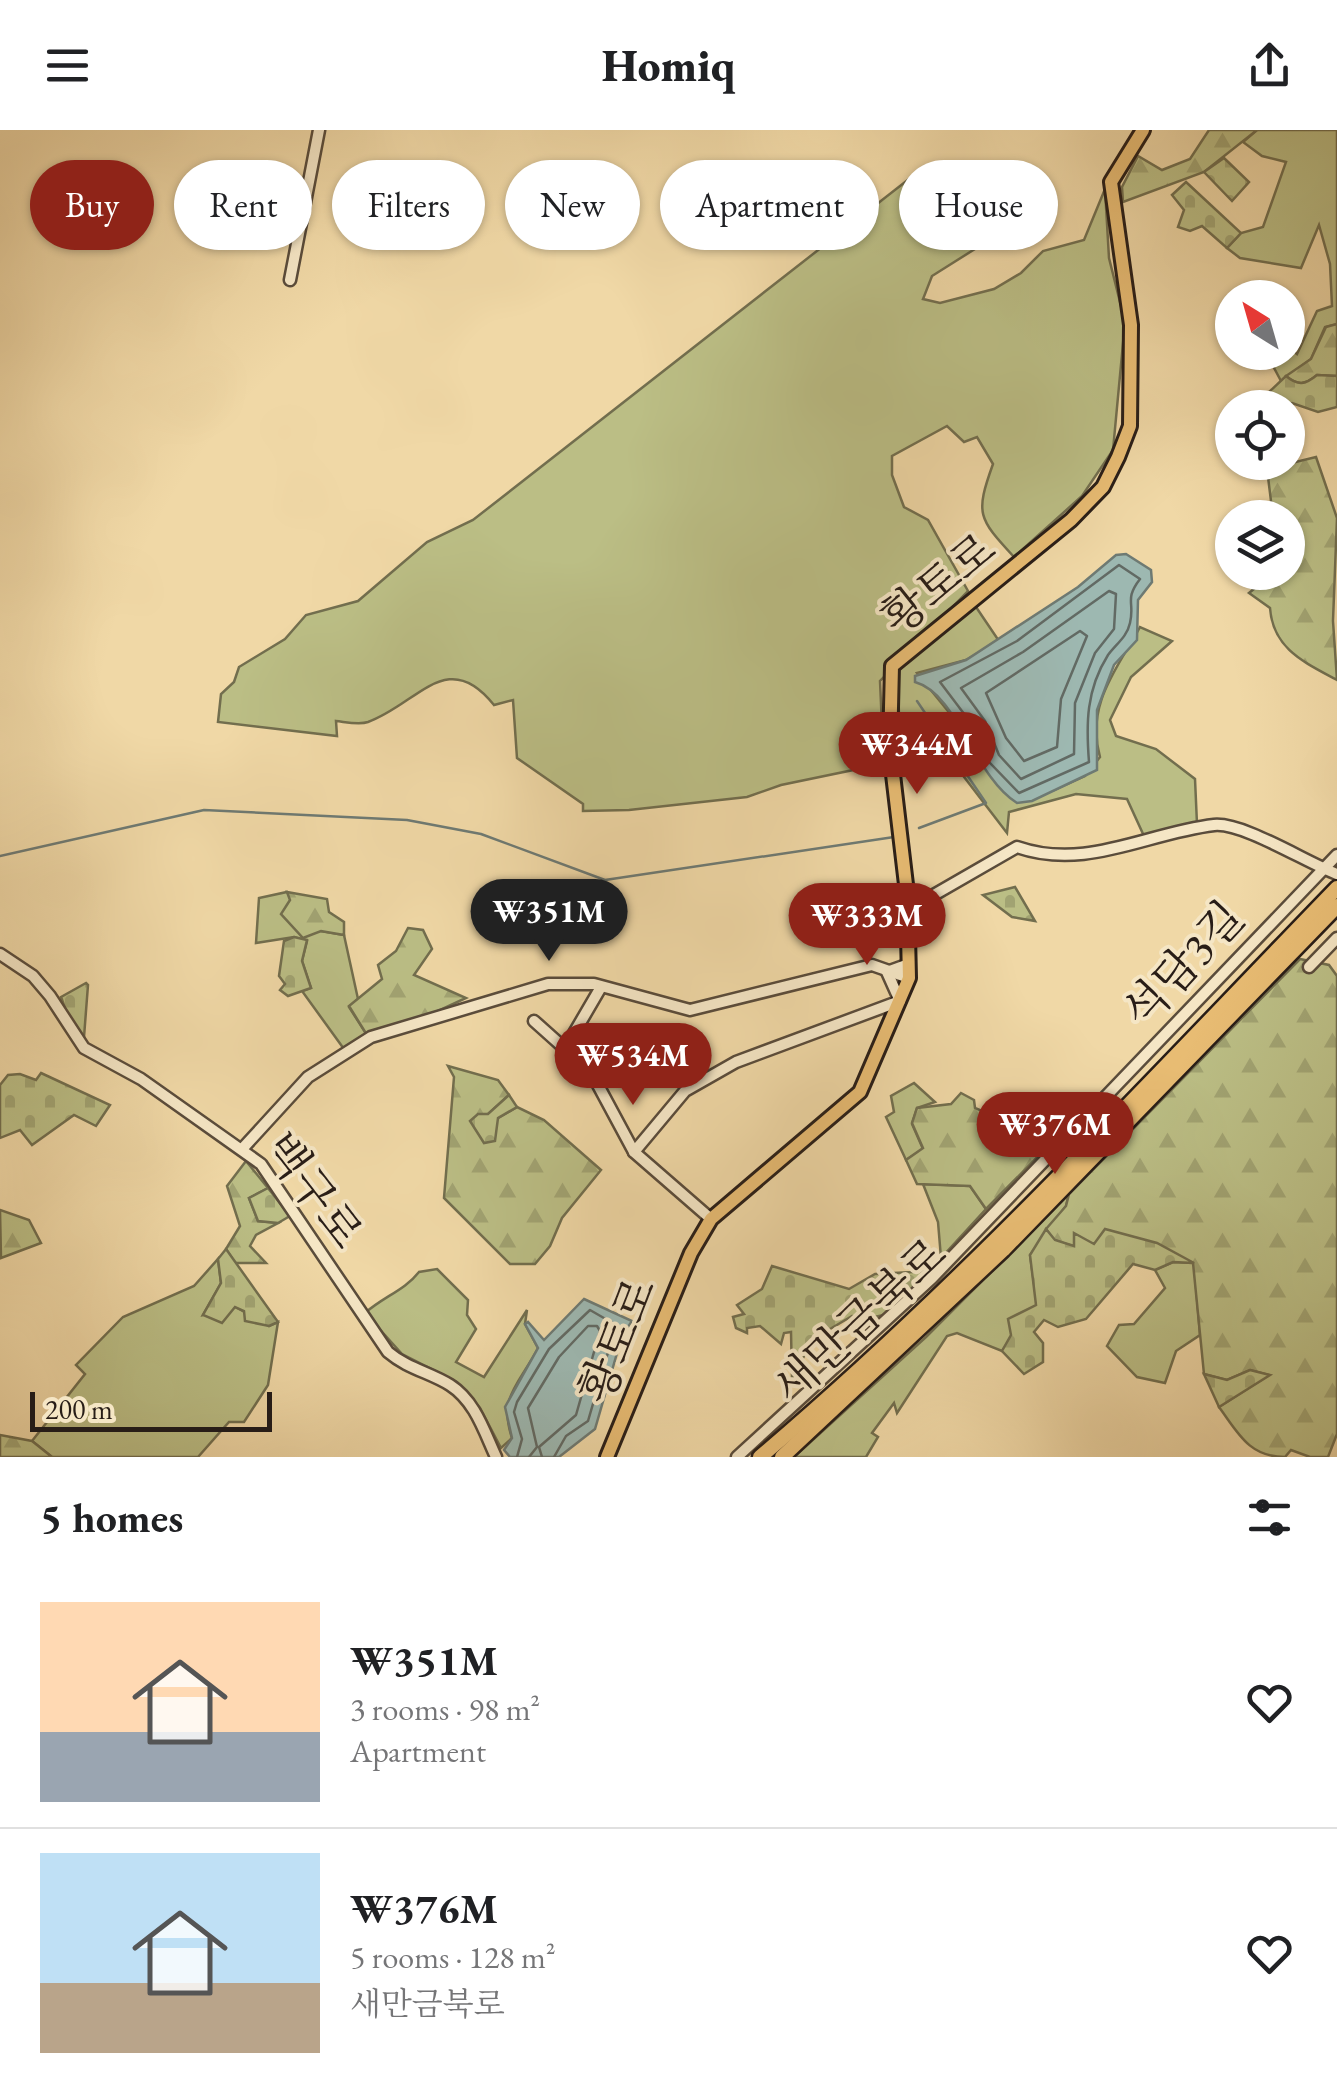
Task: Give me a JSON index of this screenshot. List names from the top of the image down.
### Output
{
  "streets": {
    "highway": ["새만금북로"],
    "main road": ["황토로"],
    "street": ["석담3길", "백구로"]
  },
  "scale_bar": "200 m",
  "north": "top left",
  "page": {
    "header": "Homiq",
    "chip": [
      "Buy",
      "Rent",
      "Filters",
      "New",
      "Apartment",
      "House"
    ],
    "price": [
      "₩344M",
      "₩351M",
      "₩333M",
      "₩534M",
      "₩376M"
    ],
    "scale": "200 m",
    "heading": "5 homes",
    "list": [
      {
        "name": "₩351M",
        "note": "3 rooms · 98 m² · Apartment"
      },
      {
        "name": "₩376M",
        "note": "5 rooms · 128 m² · 새만금북로"
      }
    ]
  }
}
